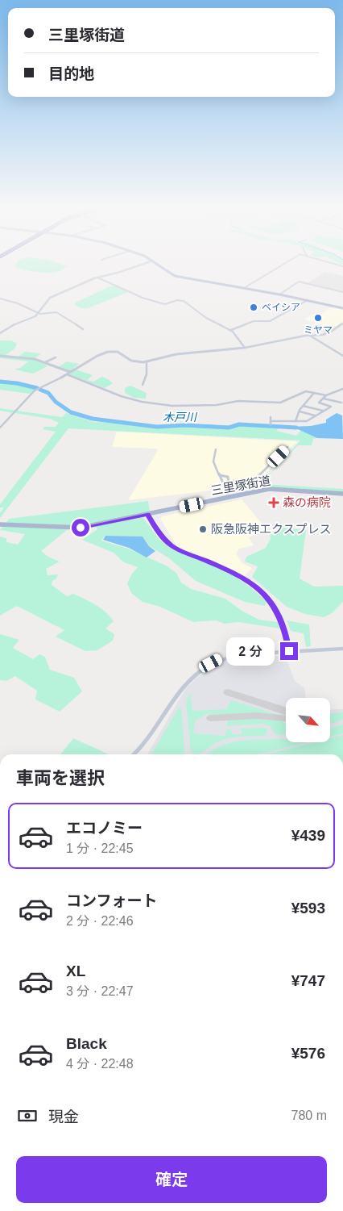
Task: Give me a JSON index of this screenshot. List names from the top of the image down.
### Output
{
  "streets": {
    "main road": ["三里塚街道"]
  },
  "water": ["木戸川"],
  "places": {
    "other": ["ベイシア", "ミヤマ", "阪急阪神エクスプレス"],
    "health": ["森の病院"]
  },
  "north": "bottom right",
  "page": {
    "banner": ["三里塚街道", "目的地"],
    "bubble": "2 分",
    "heading": "車両を選択",
    "list": [
      {
        "name": "エコノミー",
        "note": "1 分 · 22:45",
        "value": "¥439"
      },
      {
        "name": "コンフォート",
        "note": "2 分 · 22:46",
        "value": "¥593"
      },
      {
        "name": "XL",
        "note": "3 分 · 22:47",
        "value": "¥747"
      },
      {
        "name": "Black",
        "note": "4 分 · 22:48",
        "value": "¥576"
      }
    ],
    "pay": ["現金", "780 m"],
    "buttons": "確定"
  }
}
